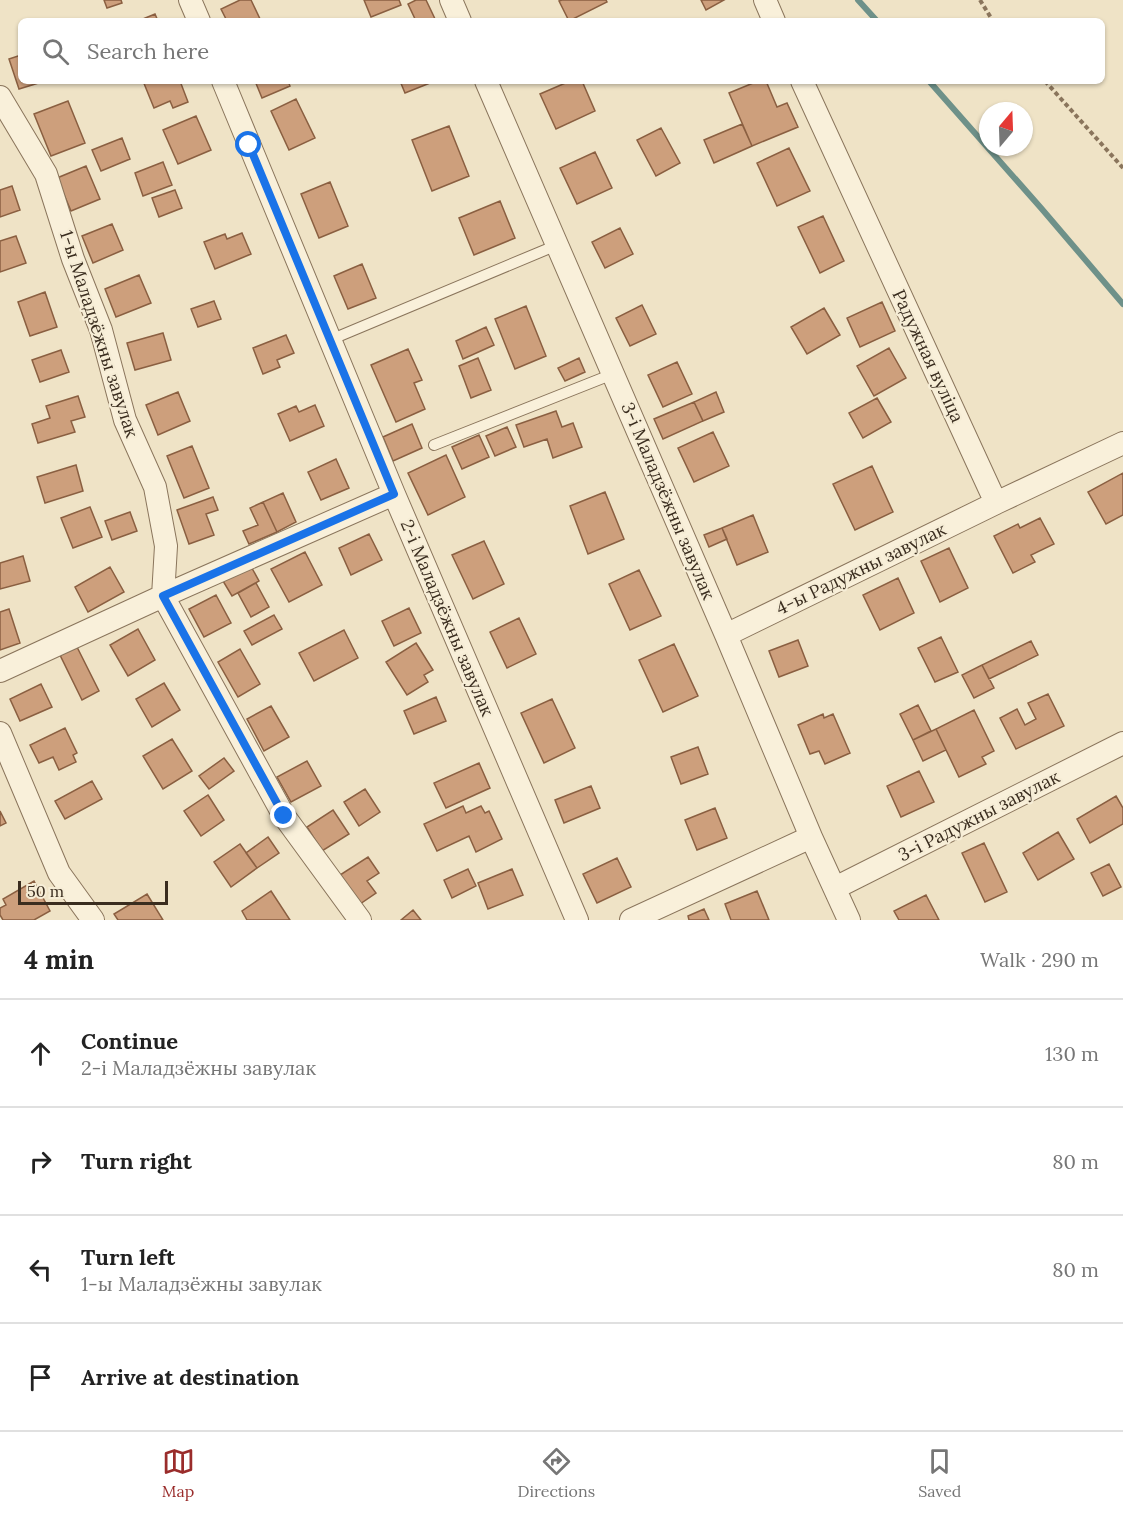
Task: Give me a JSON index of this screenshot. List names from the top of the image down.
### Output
{
  "streets": {
    "street": [
      "1-ы Маладзёжны завулак",
      "Радужная вуліца",
      "3-і Маладзёжны завулак",
      "4-ы Радужны завулак",
      "2-і Маладзёжны завулак",
      "3-і Радужны завулак"
    ]
  },
  "crossings": [
    ["Радужная вуліца", "4-ы Радужны завулак"],
    ["3-і Маладзёжны завулак", "4-ы Радужны завулак"],
    ["3-і Маладзёжны завулак", "3-і Радужны завулак"]
  ],
  "scale_bar": "50 m",
  "north": "top",
  "page": {
    "search": "Search here",
    "scale": "50 m",
    "heading": ["4 min", "Walk · 290 m"],
    "list": [
      ["Continue", "2-і Маладзёжны завулак", "130 m"],
      ["Turn right", "80 m"],
      ["Turn left", "1-ы Маладзёжны завулак", "80 m"],
      "Arrive at destination"
    ],
    "nav": ["Map", "Directions", "Saved"]
  }
}
